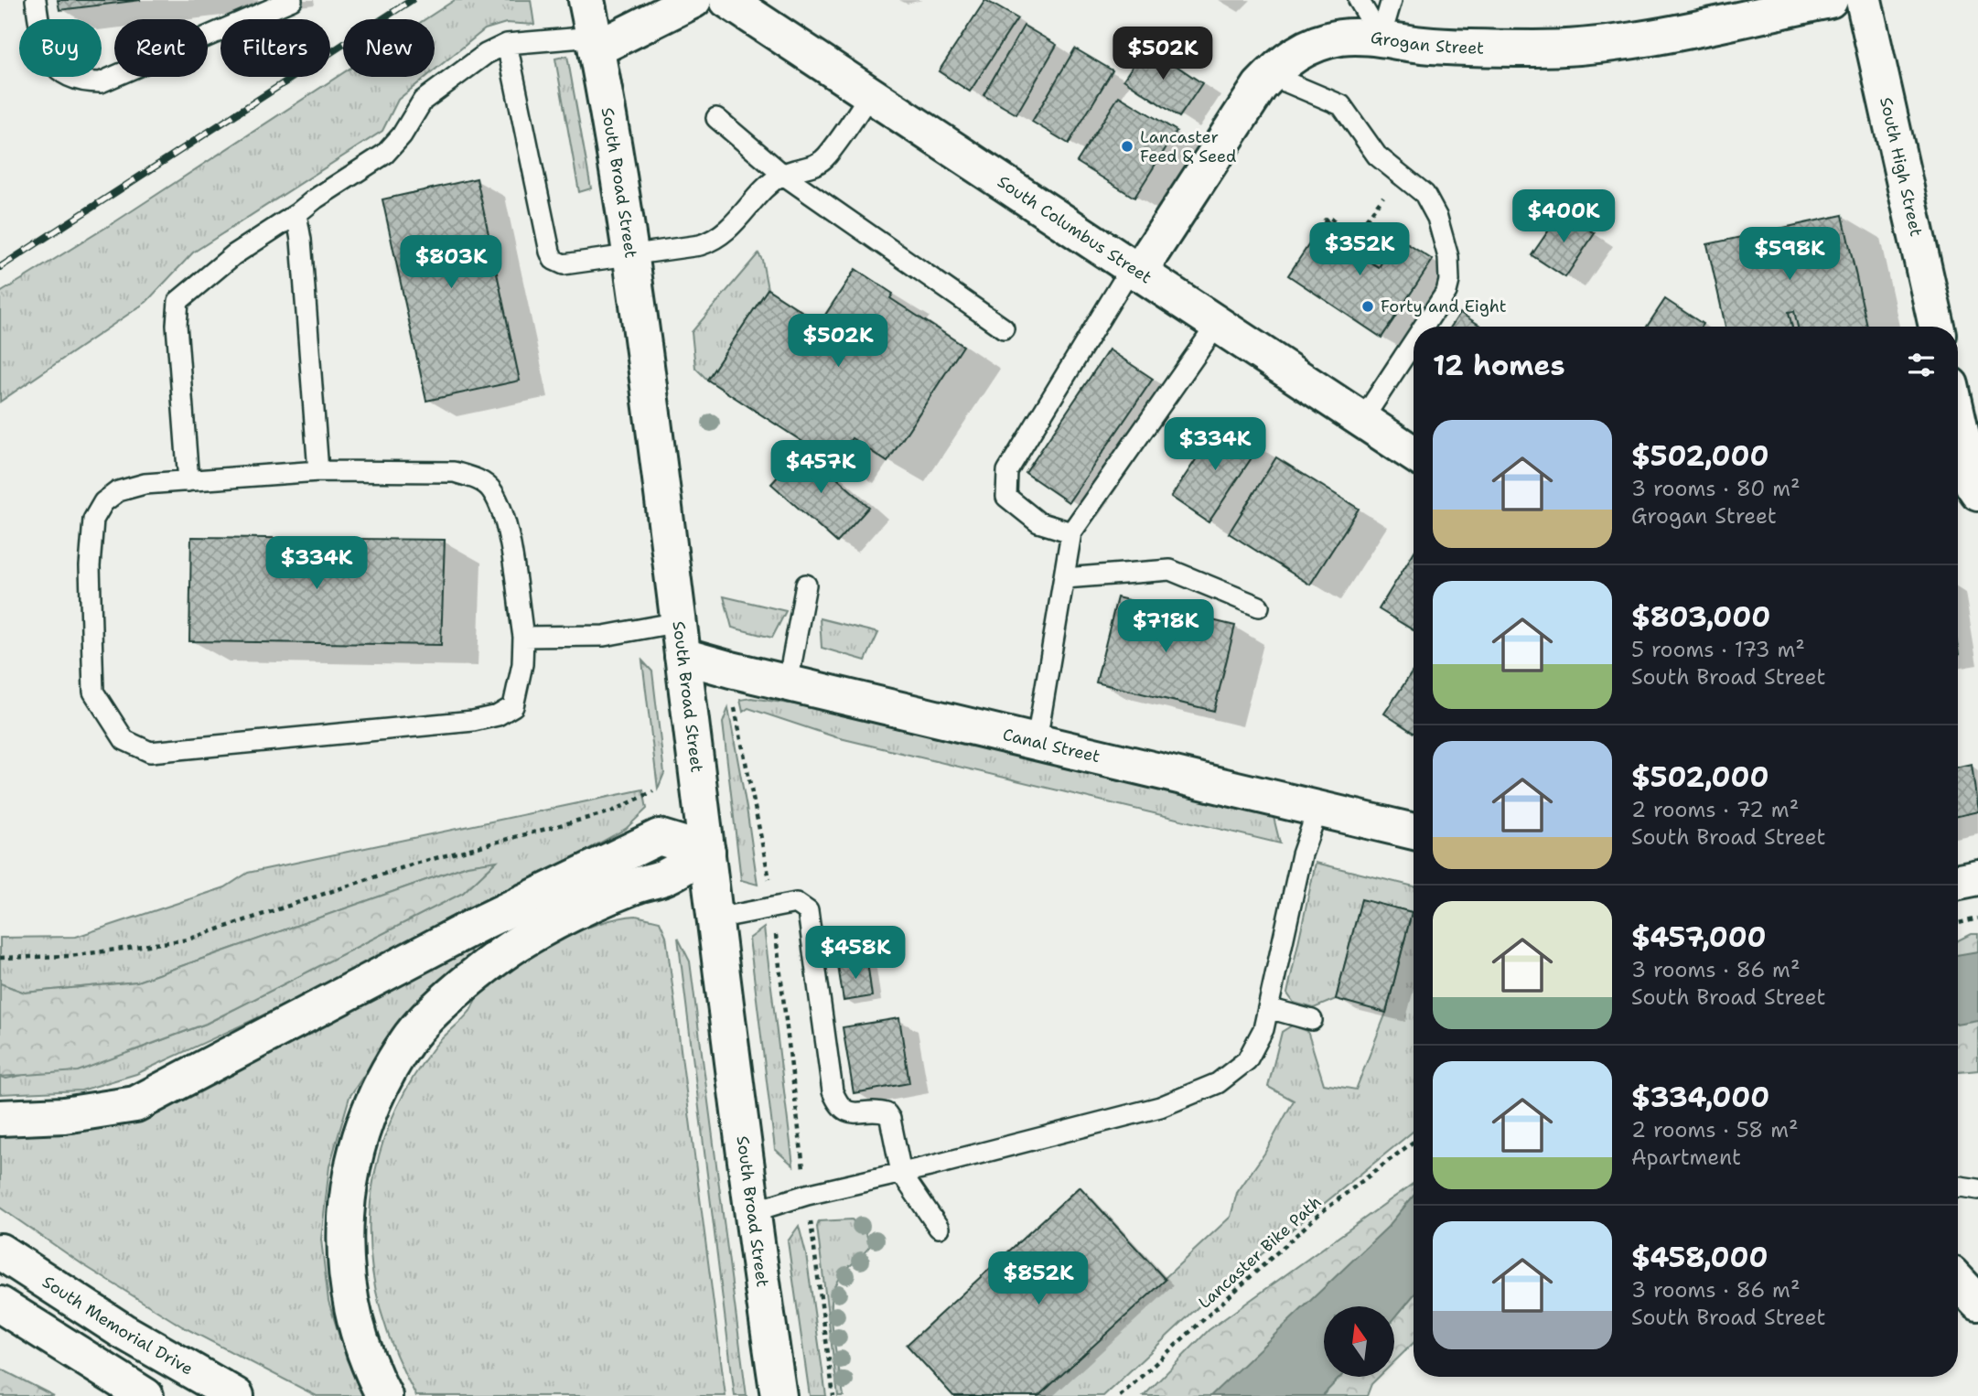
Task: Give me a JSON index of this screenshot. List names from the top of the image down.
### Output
{
  "streets": {
    "main road": [
      "Grogan Street",
      "South High Street",
      "South Broad Street",
      "South Columbus Street",
      "Canal Street",
      "South Memorial Drive"
    ],
    "path": ["Lancaster Bike Path"]
  },
  "crossings": [
    ["Grogan Street", "South Columbus Street"],
    ["South Broad Street", "Canal Street"]
  ],
  "places": ["Lancaster Feed & Seed", "Forty and Eight"],
  "north": "top",
  "page": {
    "chip": [
      "Buy",
      "Rent",
      "Filters",
      "New"
    ],
    "price": [
      "$502K",
      "$400K",
      "$352K",
      "$598K",
      "$803K",
      "$502K",
      "$334K",
      "$457K",
      "$334K",
      "$718K",
      "$458K",
      "$852K"
    ],
    "heading": "12 homes",
    "list": [
      {
        "name": "$502,000",
        "note": "3 rooms · 80 m² · Grogan Street"
      },
      {
        "name": "$803,000",
        "note": "5 rooms · 173 m² · South Broad Street"
      },
      {
        "name": "$502,000",
        "note": "2 rooms · 72 m² · South Broad Street"
      },
      {
        "name": "$457,000",
        "note": "3 rooms · 86 m² · South Broad Street"
      },
      {
        "name": "$334,000",
        "note": "2 rooms · 58 m² · Apartment"
      },
      {
        "name": "$458,000",
        "note": "3 rooms · 86 m² · South Broad Street"
      }
    ]
  }
}
